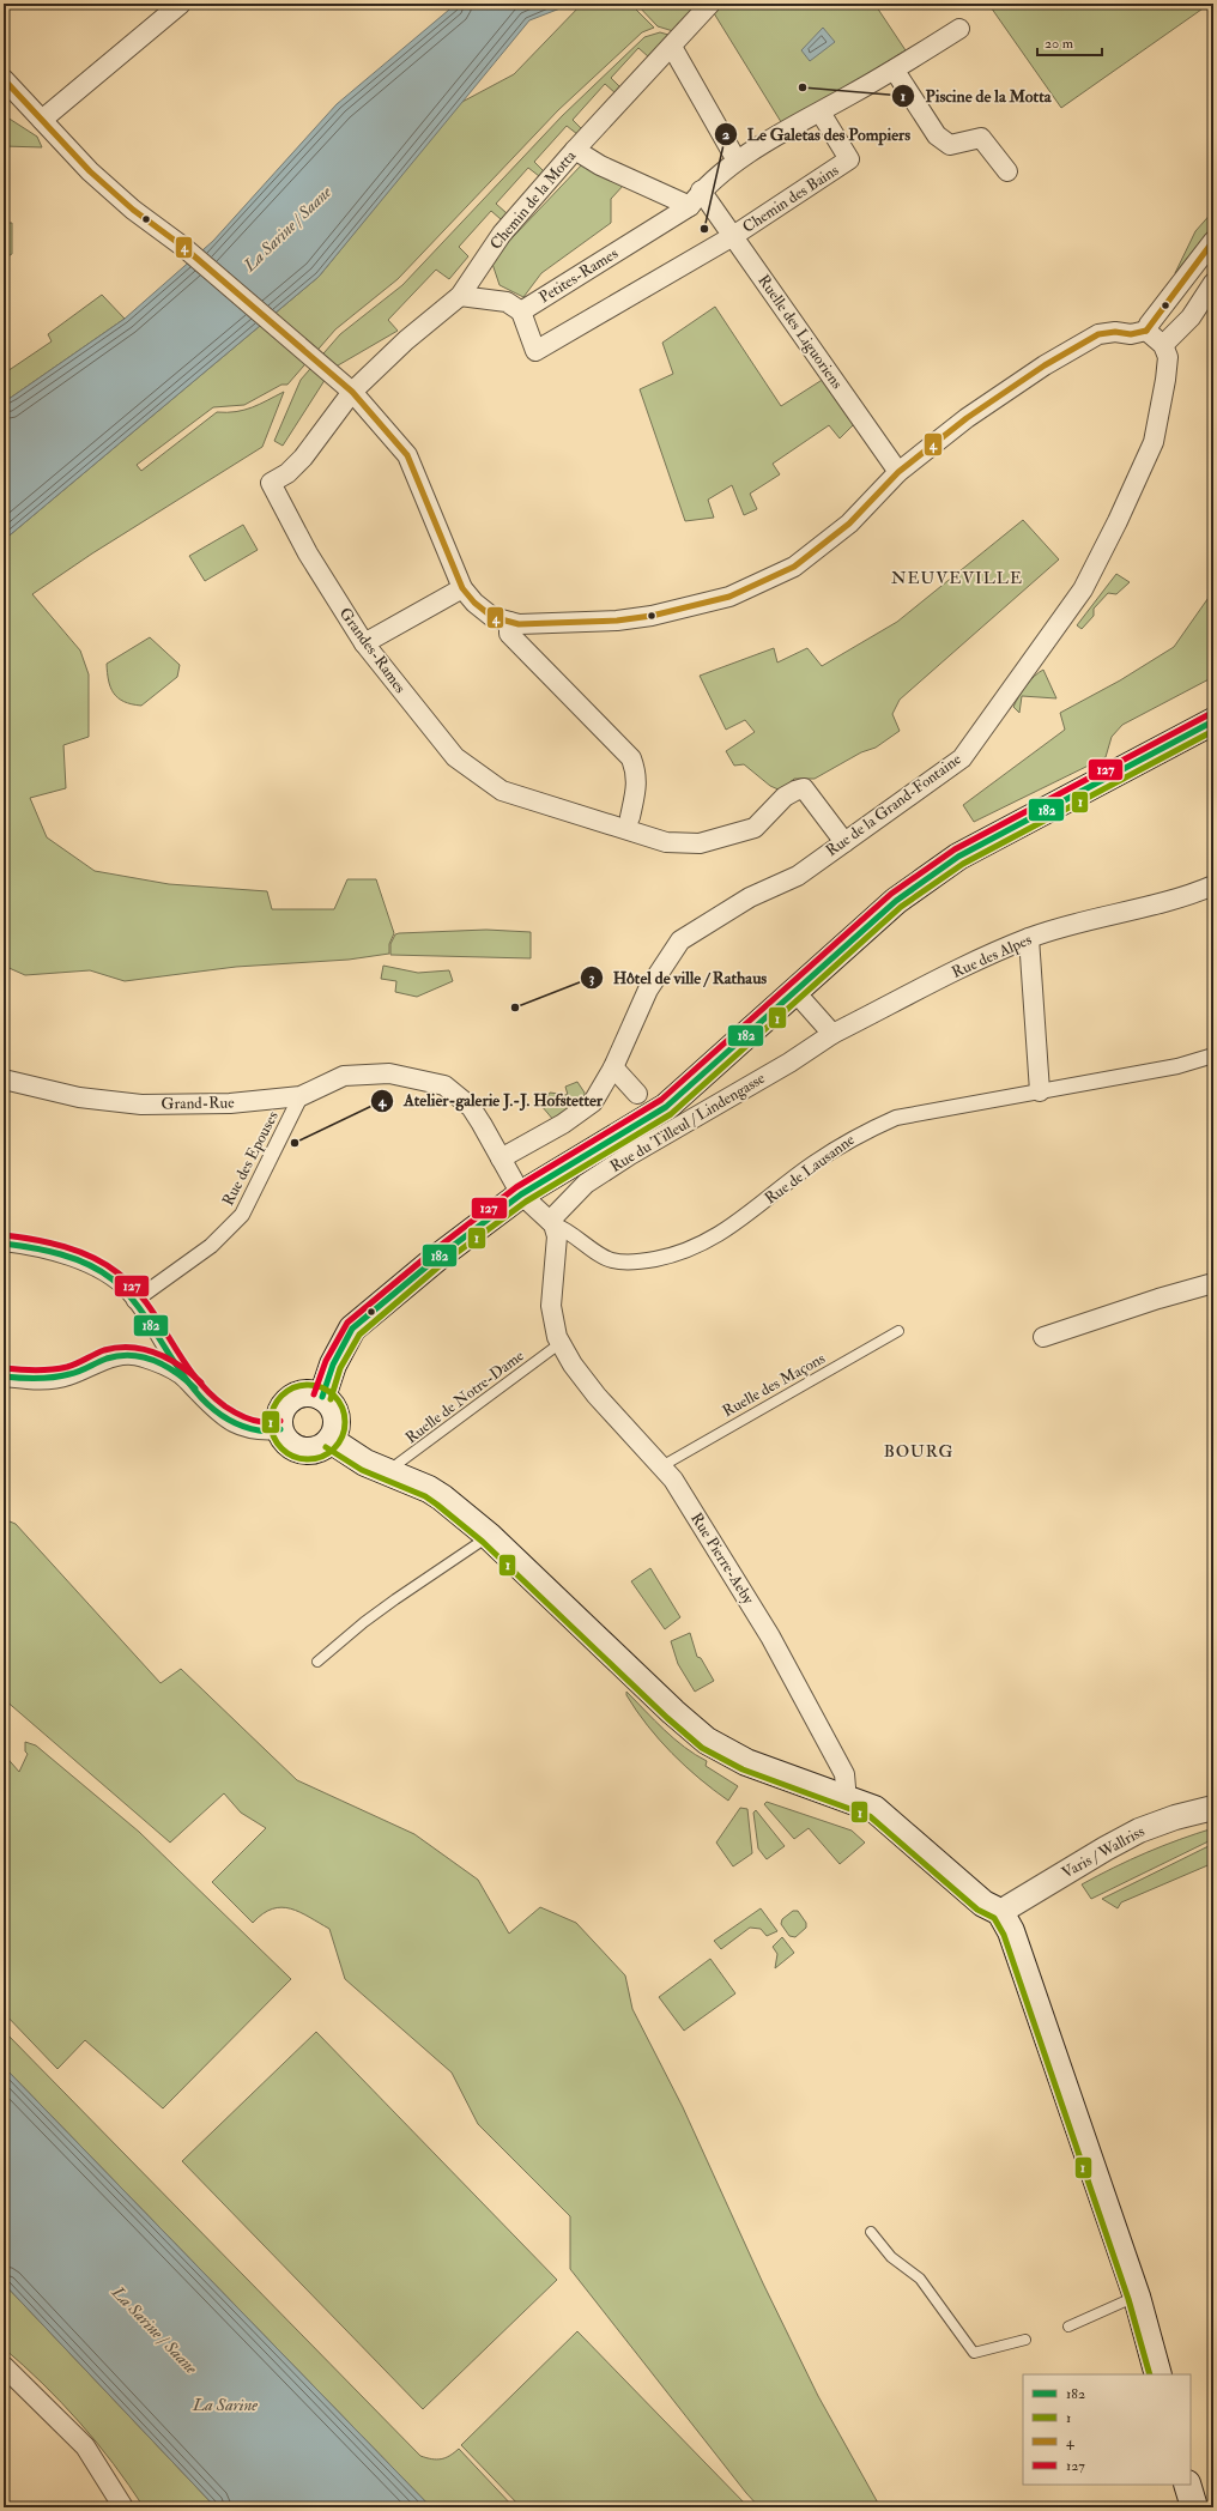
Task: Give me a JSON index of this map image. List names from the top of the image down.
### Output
{
  "streets": {
    "street": [
      "Chemin des Bains",
      "Chemin de la Motta",
      "Petites-Rames",
      "Ruelle des Liguoriens",
      "Grandes-Rames",
      "Rue de la Grand-Fontaine",
      "Rue des Alpes",
      "Grand-Rue",
      "Rue du Tilleul / Lindengasse",
      "Rue des Epouses",
      "Rue de Lausanne",
      "Rue Pierre-Aeby",
      "Varis / Wallriss"
    ],
    "lane": ["Ruelle des Maçons", "Ruelle de Notre-Dame"]
  },
  "crossings": [
    ["Chemin des Bains", "Petites-Rames"],
    ["Chemin des Bains", "Ruelle des Liguoriens"],
    ["Chemin de la Motta", "Grandes-Rames"],
    ["Petites-Rames", "Ruelle des Liguoriens"],
    ["Grandes-Rames", "Rue de la Grand-Fontaine"],
    ["Rue de la Grand-Fontaine", "Grand-Rue"],
    ["Rue de la Grand-Fontaine", "Rue de Lausanne"],
    ["Rue des Alpes", "Rue du Tilleul / Lindengasse"],
    ["Grand-Rue", "Rue des Epouses"],
    ["Grand-Rue", "Rue de Lausanne"],
    ["Rue du Tilleul / Lindengasse", "Rue de Lausanne"],
    ["Rue du Tilleul / Lindengasse", "Rue Pierre-Aeby"],
    ["Rue de Lausanne", "Rue Pierre-Aeby"],
    ["Ruelle des Maçons", "Rue Pierre-Aeby"],
    ["Ruelle de Notre-Dame", "Rue Pierre-Aeby"]
  ],
  "districts": ["NEUVEVILLE", "BOURG"],
  "water": ["La Sarine / Saane", "La Sarine"],
  "places": [
    "Piscine de la Motta",
    "Le Galetas des Pompiers",
    "Hôtel de ville / Rathaus",
    "Atelier-galerie J.-J. Hofstetter"
  ],
  "lines": [
    "transit line 4",
    "transit line 127",
    "transit line 182",
    "transit line 1"
  ],
  "legend": [
    "182",
    "1",
    "4",
    "127"
  ],
  "scale_bar": "20 m"
}
